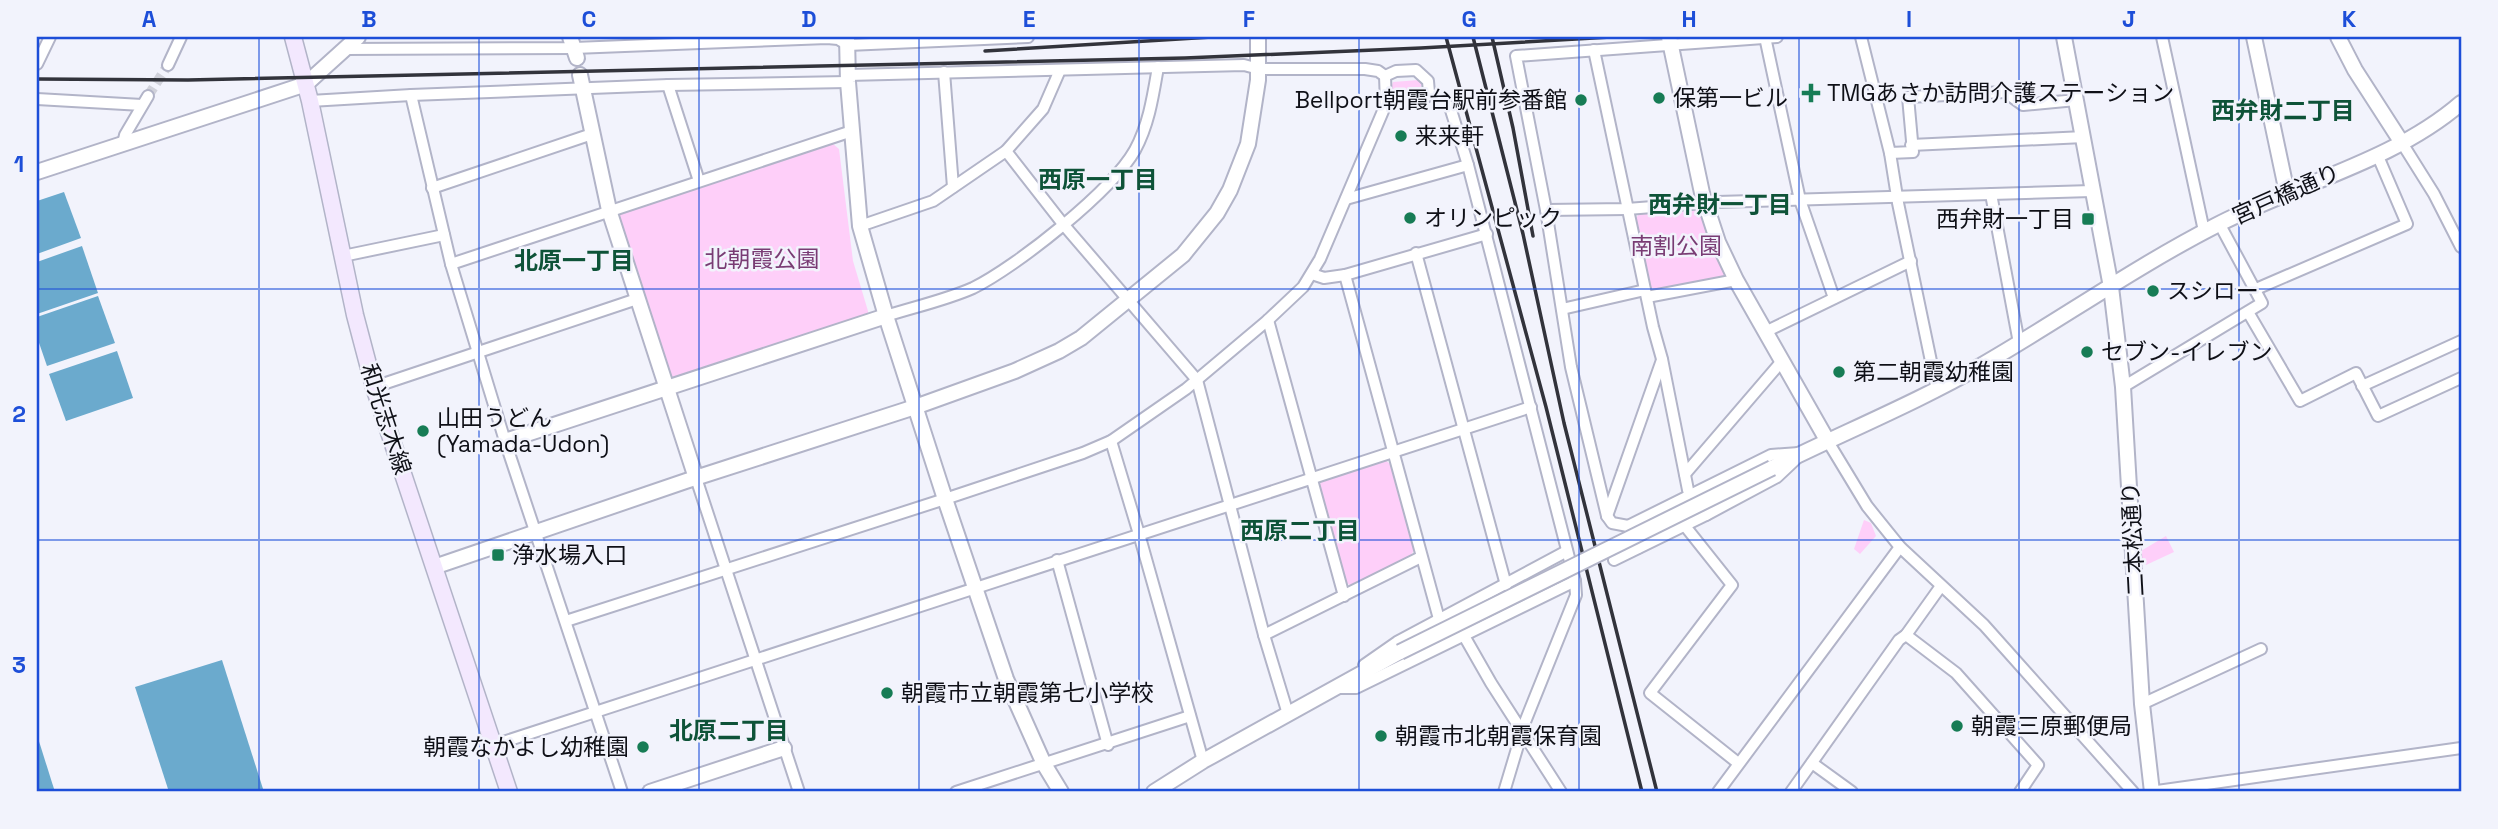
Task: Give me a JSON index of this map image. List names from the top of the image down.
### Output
{
  "streets": {
    "main road": ["和光志木線"],
    "street": ["宮戸橋通り", "二本松通り"]
  },
  "crossings": [
    ["宮戸橋通り", "二本松通り"]
  ],
  "districts": [
    "西弁財二丁目",
    "西原一丁目",
    "西弁財一丁目",
    "北原一丁目",
    "西原二丁目",
    "北原二丁目"
  ],
  "parks": ["南割公園", "北朝霞公園"],
  "places": {
    "health": ["TMGあさか訪問介護ステーション"],
    "other": [
      "保第一ビル",
      "Bellport朝霞台駅前参番館",
      "来来軒",
      "オリンピック",
      "スシロー",
      "セブン-イレブン",
      "第二朝霞幼稚園",
      "山田うどん (Yamada-Udon)",
      "朝霞市立朝霞第七小学校",
      "朝霞三原郵便局",
      "朝霞市北朝霞保育園",
      "朝霞なかよし幼稚園"
    ],
    "transit": ["西弁財一丁目", "浄水場入口"]
  },
  "grid": {
    "columns": [
      "A",
      "B",
      "C",
      "D",
      "E",
      "F",
      "G",
      "H",
      "I",
      "J",
      "K"
    ],
    "rows": ["1", "2", "3"]
  }
}
